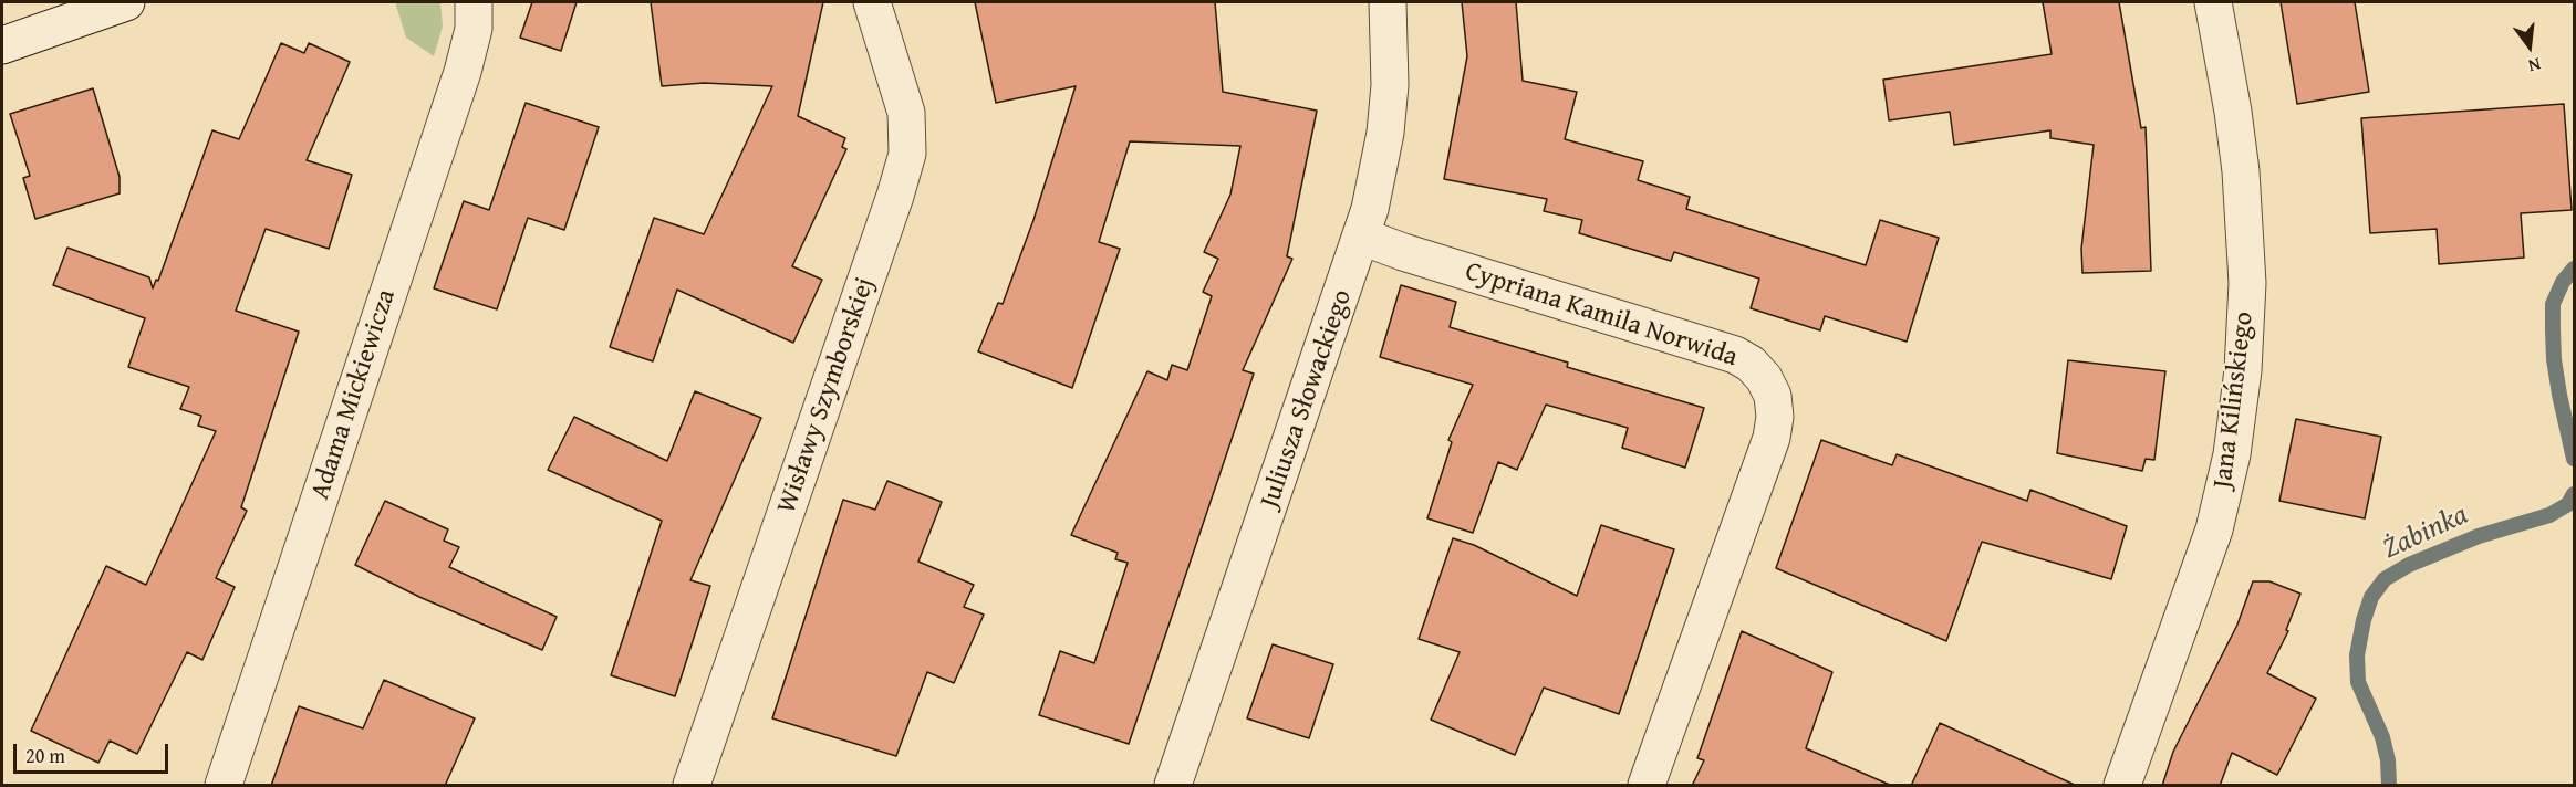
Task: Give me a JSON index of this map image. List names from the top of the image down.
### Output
{
  "streets": {
    "street": [
      "Cypriana Kamila Norwida",
      "Adama Mickiewicza",
      "Wisławy Szymborskiej",
      "Juliusza Słowackiego",
      "Jana Kilińskiego"
    ]
  },
  "crossings": [
    ["Cypriana Kamila Norwida", "Juliusza Słowackiego"]
  ],
  "water": ["Żabinka"],
  "scale_bar": "20 m",
  "north": "bottom"
}
